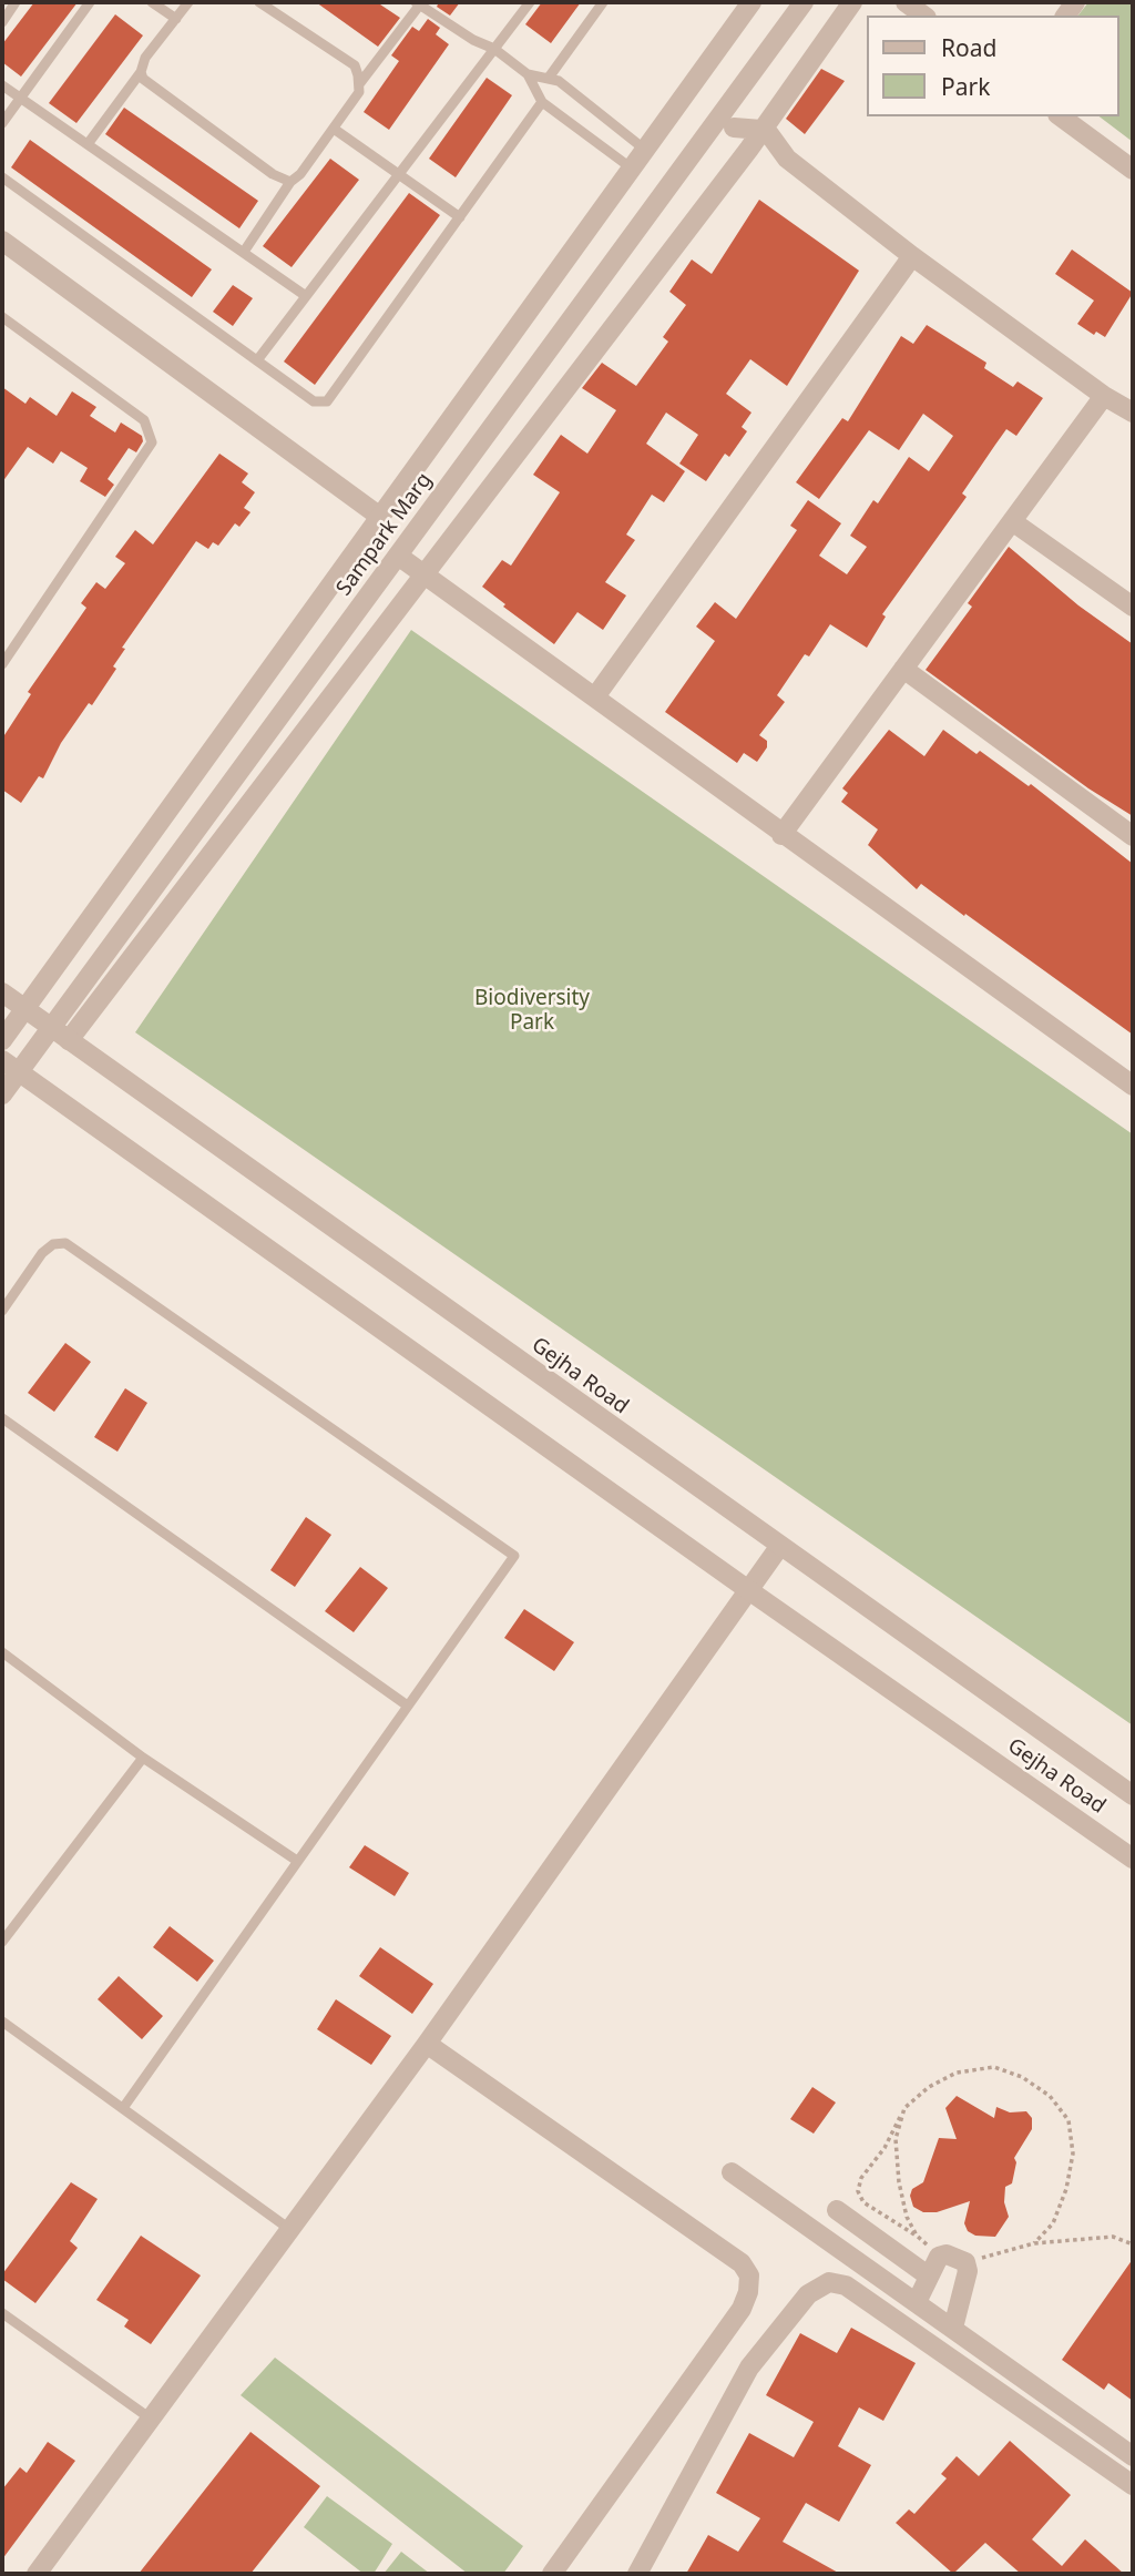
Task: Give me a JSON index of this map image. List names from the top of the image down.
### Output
{
  "streets": {
    "street": ["Sampark Marg", "Gejha Road"]
  },
  "crossings": [
    ["Sampark Marg", "Gejha Road"]
  ],
  "parks": ["Biodiversity Park"],
  "legend": ["Road", "Park"]
}
